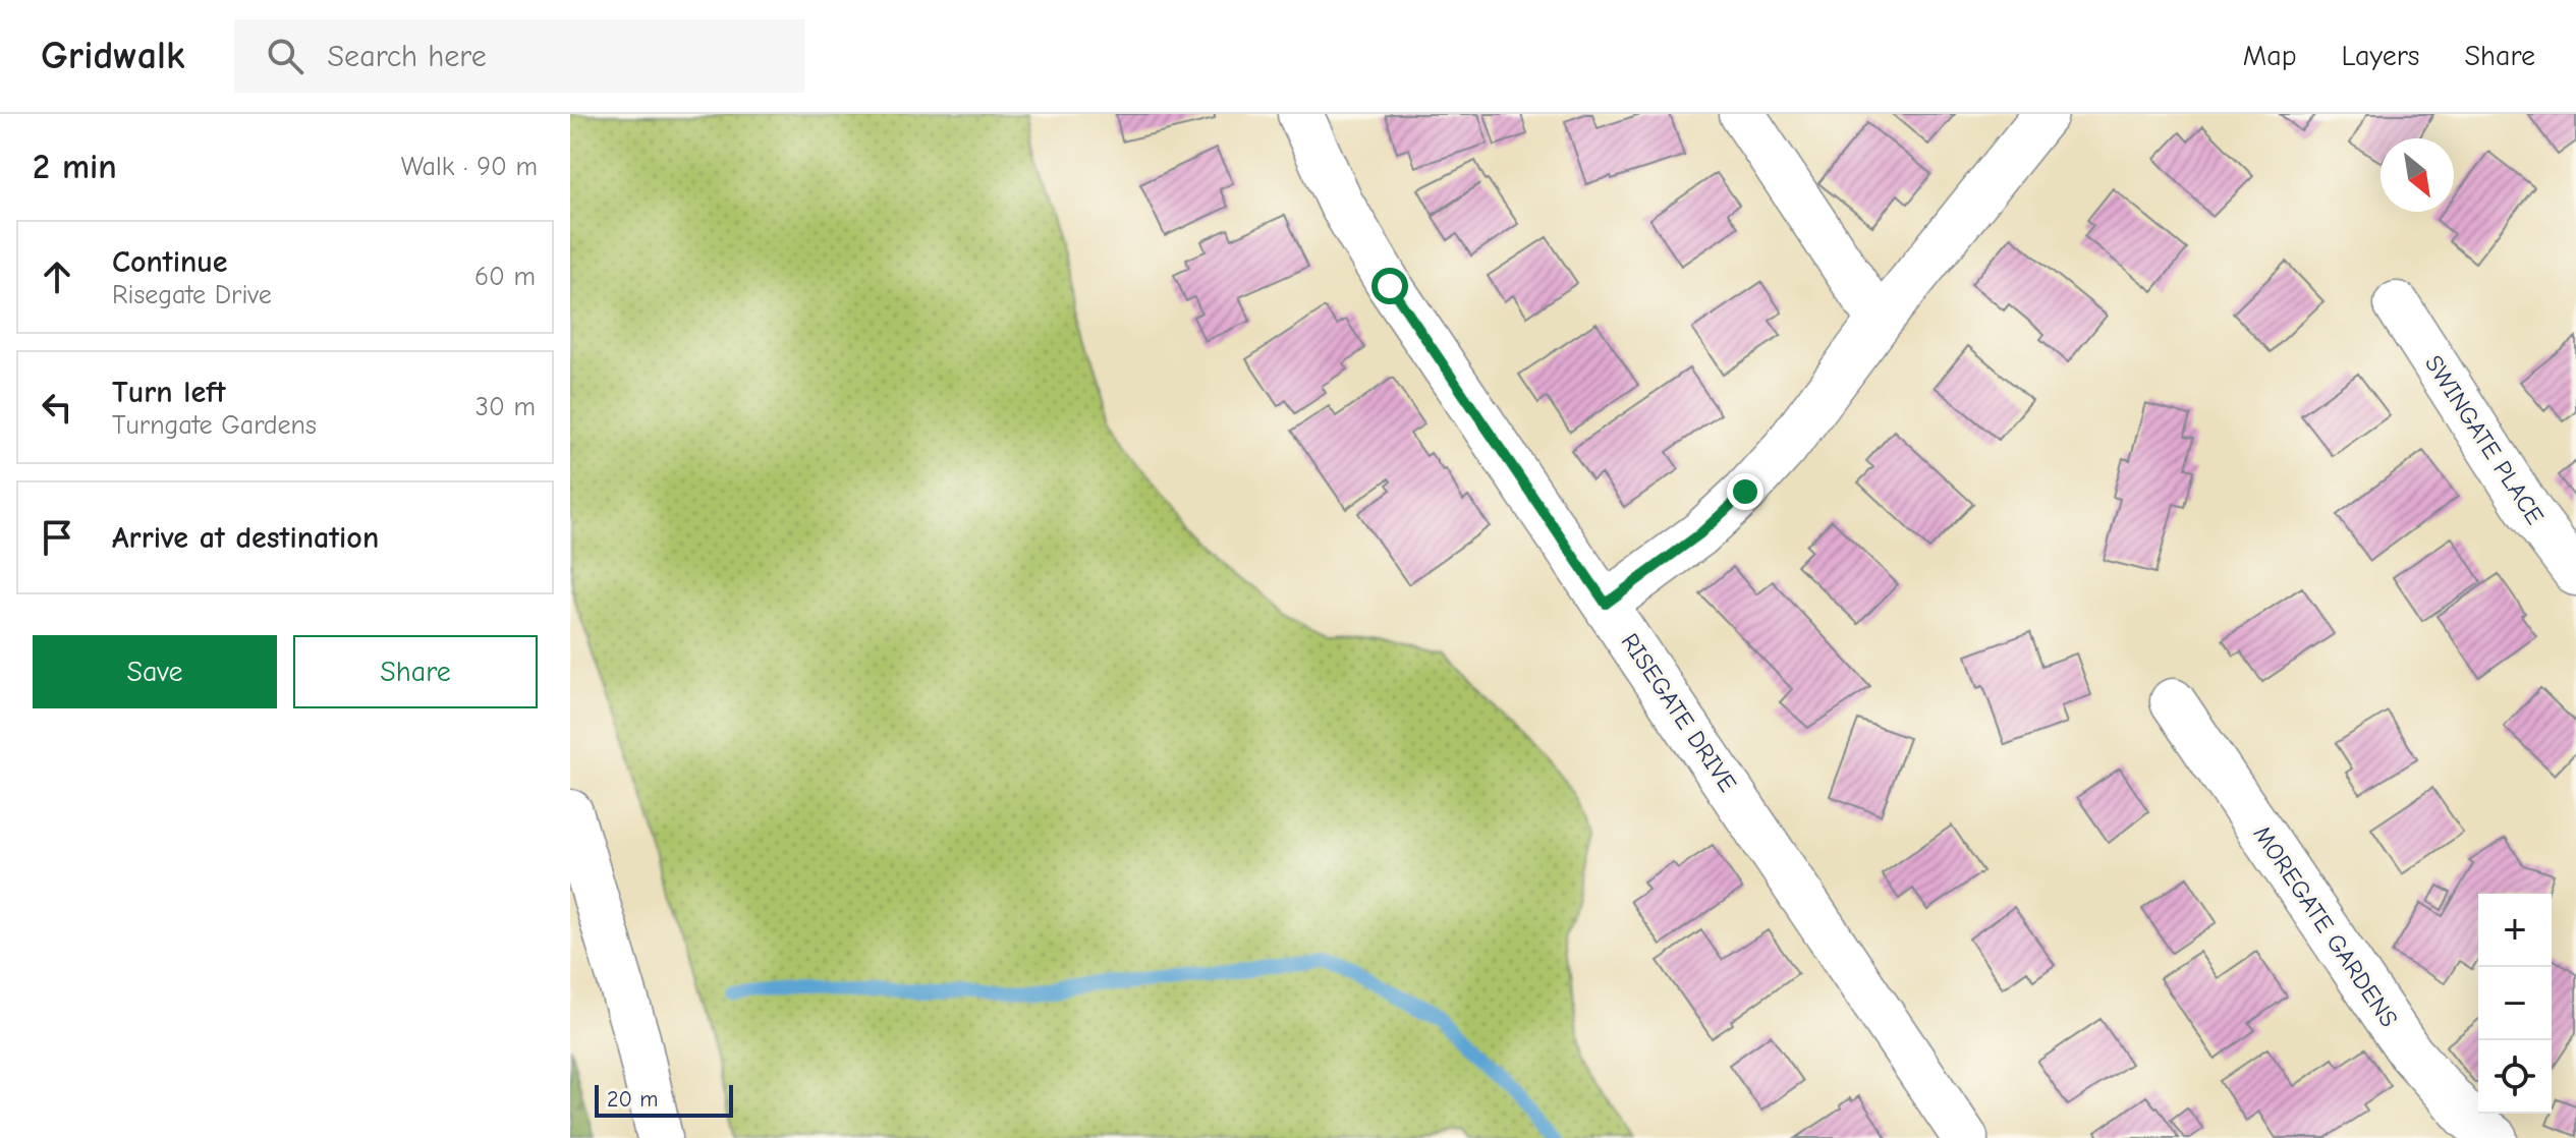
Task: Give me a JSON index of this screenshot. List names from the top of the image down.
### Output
{
  "streets": {
    "street": ["SWINGATE PLACE", "RISEGATE DRIVE", "MOREGATE GARDENS"]
  },
  "scale_bar": "20 m",
  "north": "bottom right",
  "page": {
    "header": "Gridwalk",
    "search": "Search here",
    "nav": ["Map", "Layers", "Share"],
    "heading": ["2 min", "Walk · 90 m"],
    "list": [
      ["Continue", "Risegate Drive", "60 m"],
      ["Turn left", "Turngate Gardens", "30 m"],
      "Arrive at destination"
    ],
    "buttons": ["Save", "Share"],
    "map_buttons": ["+", "−"],
    "scale": "20 m"
  }
}
